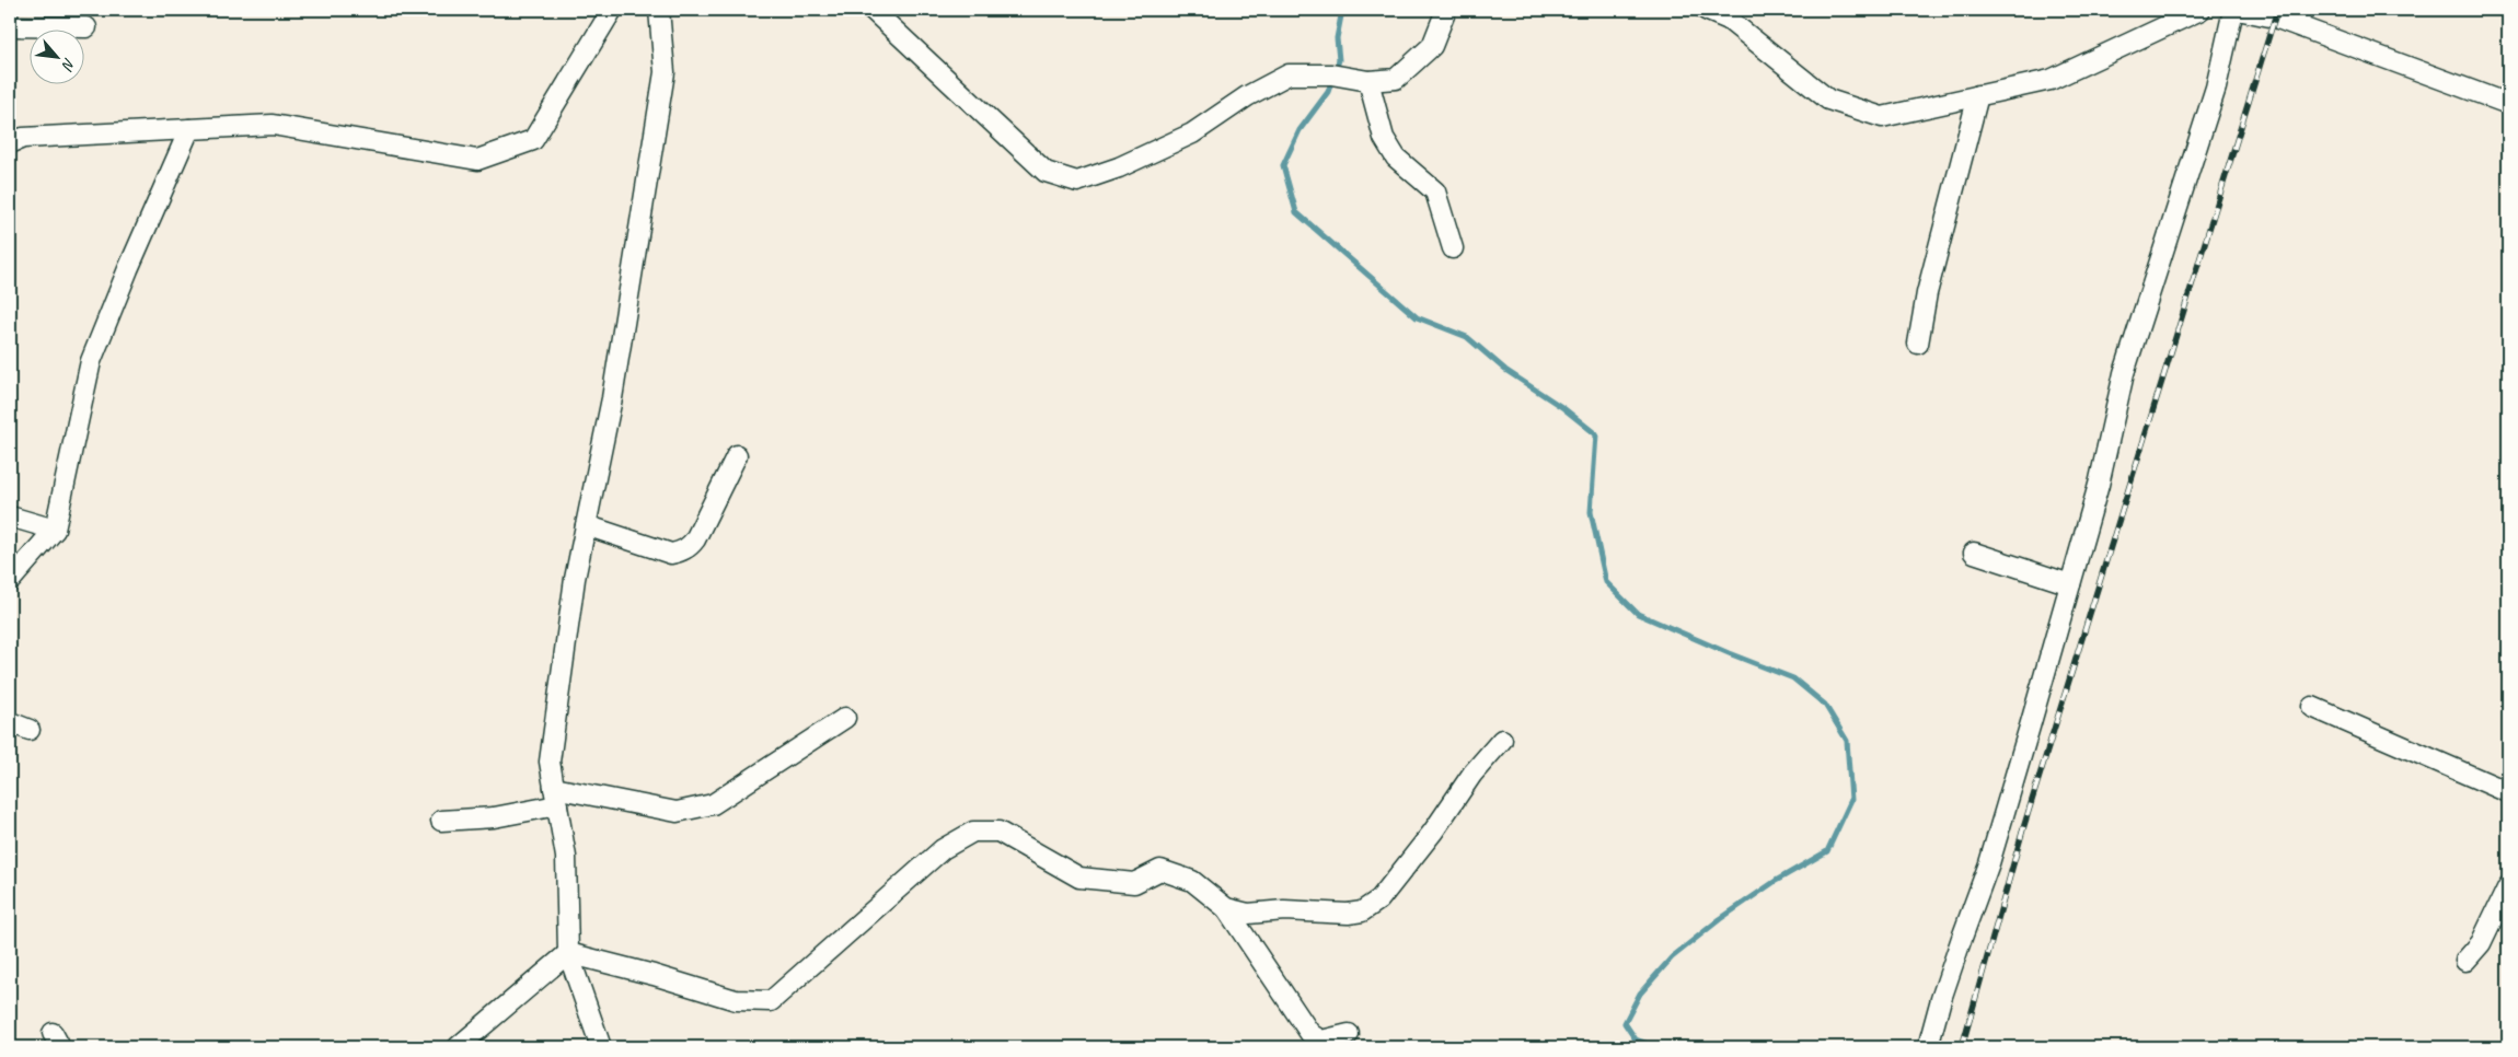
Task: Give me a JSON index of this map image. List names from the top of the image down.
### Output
{
  "north": "bottom right"
}
